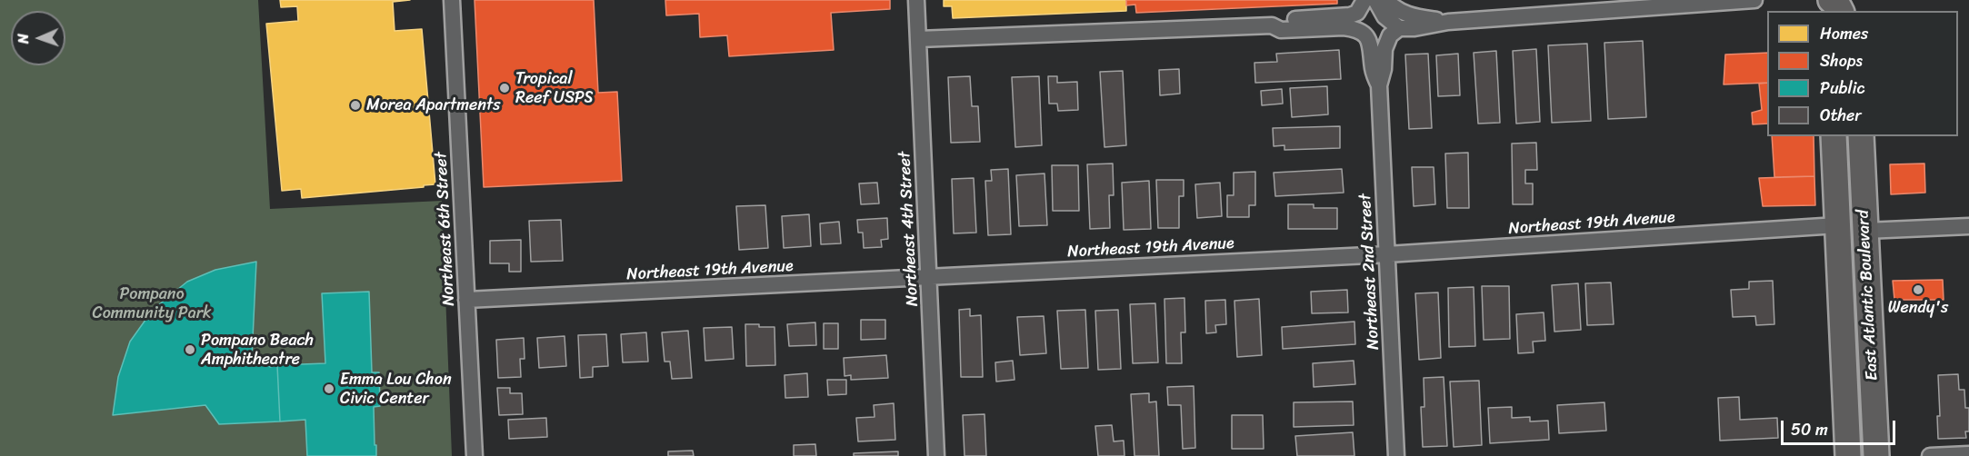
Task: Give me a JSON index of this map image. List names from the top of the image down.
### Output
{
  "streets": {
    "main road": ["East Atlantic Boulevard"],
    "street": [
      "Northeast 19th Avenue",
      "Northeast 6th Street",
      "Northeast 4th Street",
      "Northeast 2nd Street"
    ]
  },
  "crossings": [
    ["Northeast 19th Avenue", "Northeast 6th Street"],
    ["Northeast 19th Avenue", "Northeast 4th Street"],
    ["Northeast 19th Avenue", "Northeast 2nd Street"],
    ["Northeast 19th Avenue", "East Atlantic Boulevard"]
  ],
  "parks": ["Pompano Community Park"],
  "places": [
    "Tropical Reef USPS",
    "Morea Apartments",
    "Wendy's",
    "Pompano Beach Amphitheatre",
    "Emma Lou Chon Civic Center"
  ],
  "legend": [
    "Homes",
    "Shops",
    "Public",
    "Other"
  ],
  "scale_bar": "50 m",
  "north": "left"
}
